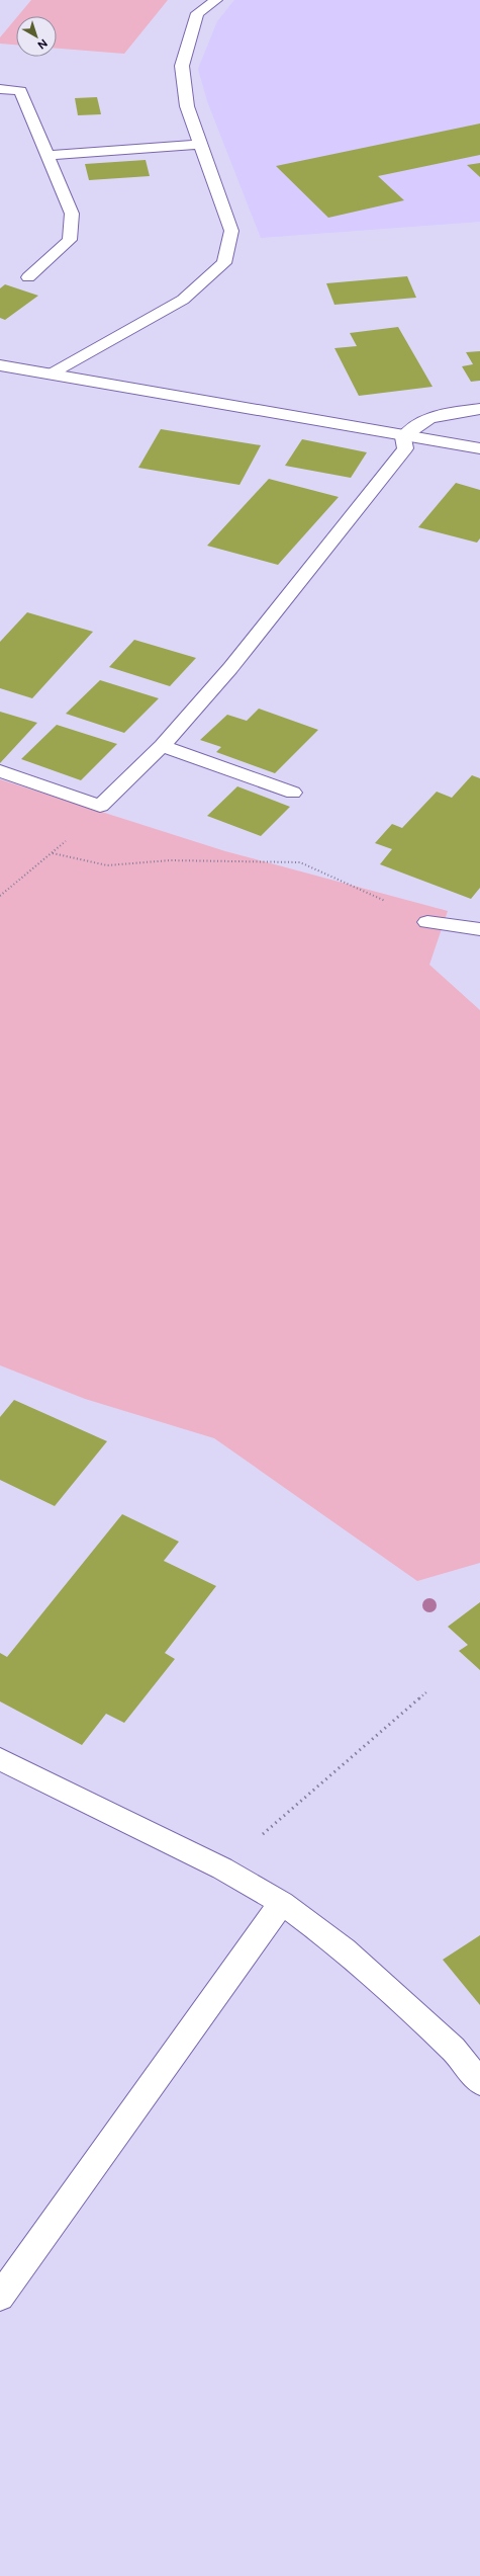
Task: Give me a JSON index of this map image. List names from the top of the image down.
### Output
{
  "north": "bottom right"
}
